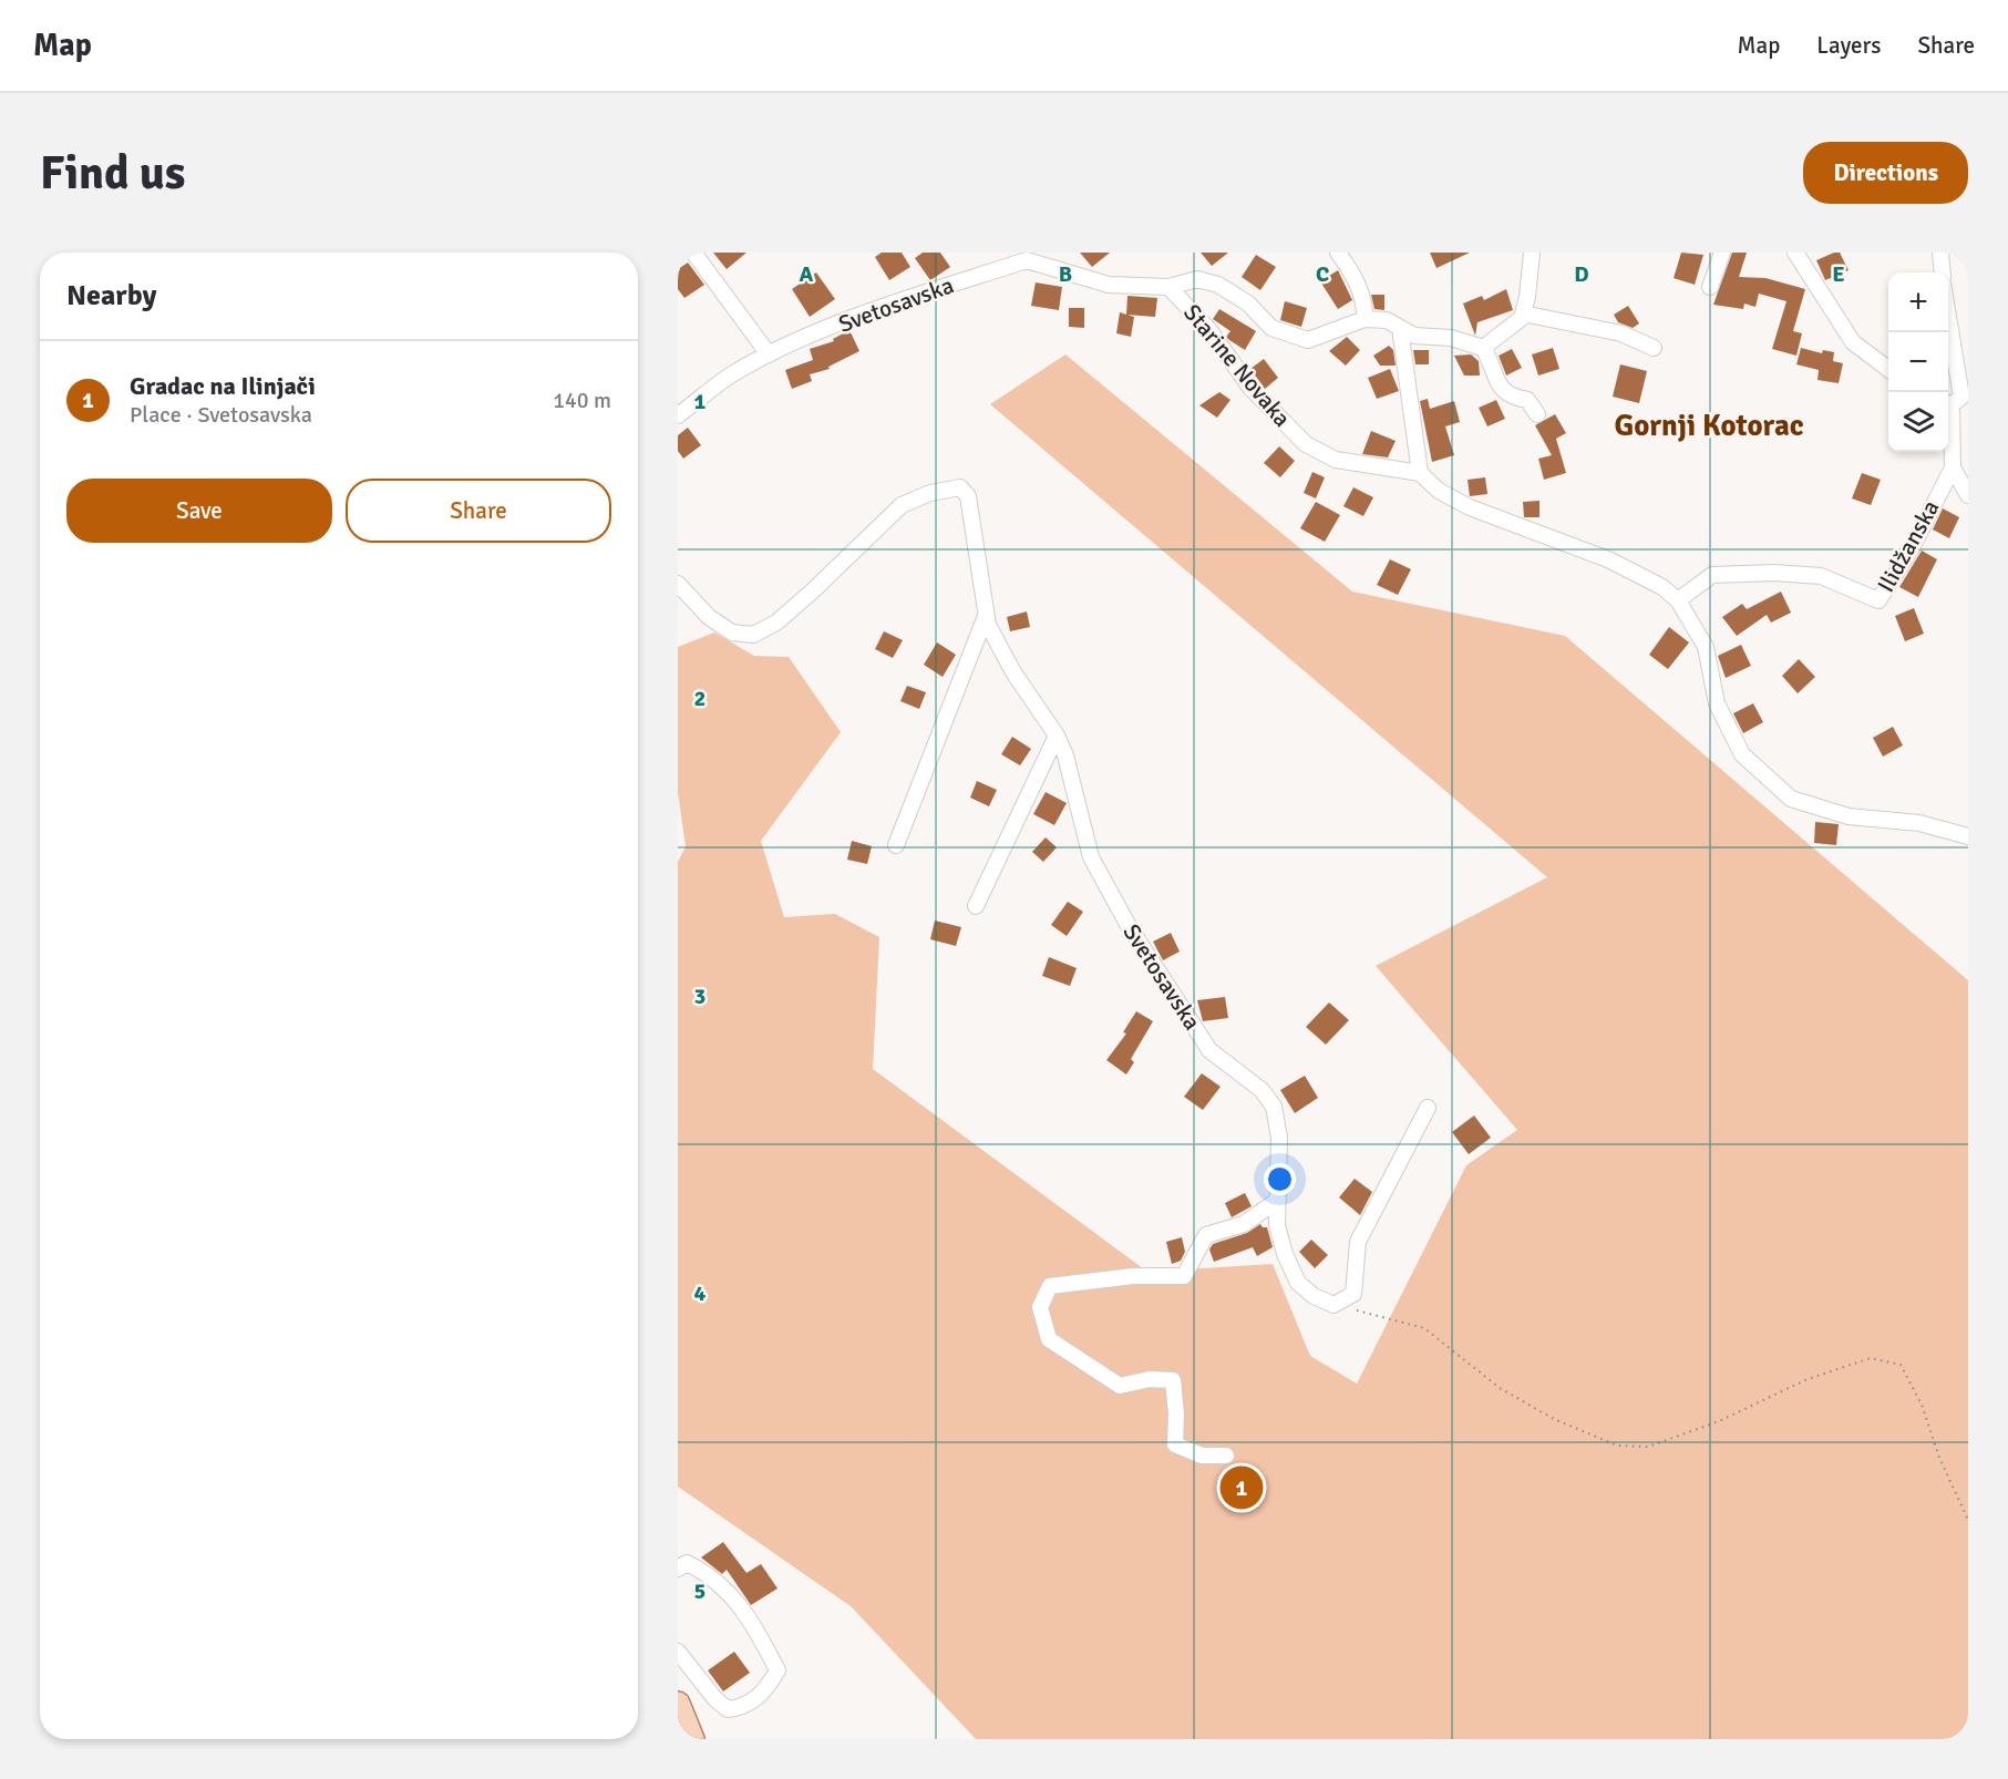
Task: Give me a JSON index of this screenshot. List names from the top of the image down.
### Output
{
  "streets": {
    "street": ["Svetosavska", "Starine Novaka", "Ilidžanska"]
  },
  "crossings": [
    ["Svetosavska", "Starine Novaka"]
  ],
  "districts": ["Gornji Kotorac"],
  "page": {
    "header": "Map",
    "nav": ["Map", "Layers", "Share"],
    "buttons": [
      "Directions",
      ["Save", "Share"]
    ],
    "title": "Find us",
    "heading": "Nearby",
    "map_buttons": ["+", "−"],
    "list": [
      {
        "mark": "1",
        "name": "Gradac na Ilinjači",
        "note": "Place · Svetosavska",
        "value": "140 m"
      }
    ],
    "pins": "1"
  },
  "grid": {
    "columns": [
      "A",
      "B",
      "C",
      "D",
      "E"
    ],
    "rows": [
      "1",
      "2",
      "3",
      "4",
      "5"
    ]
  }
}
